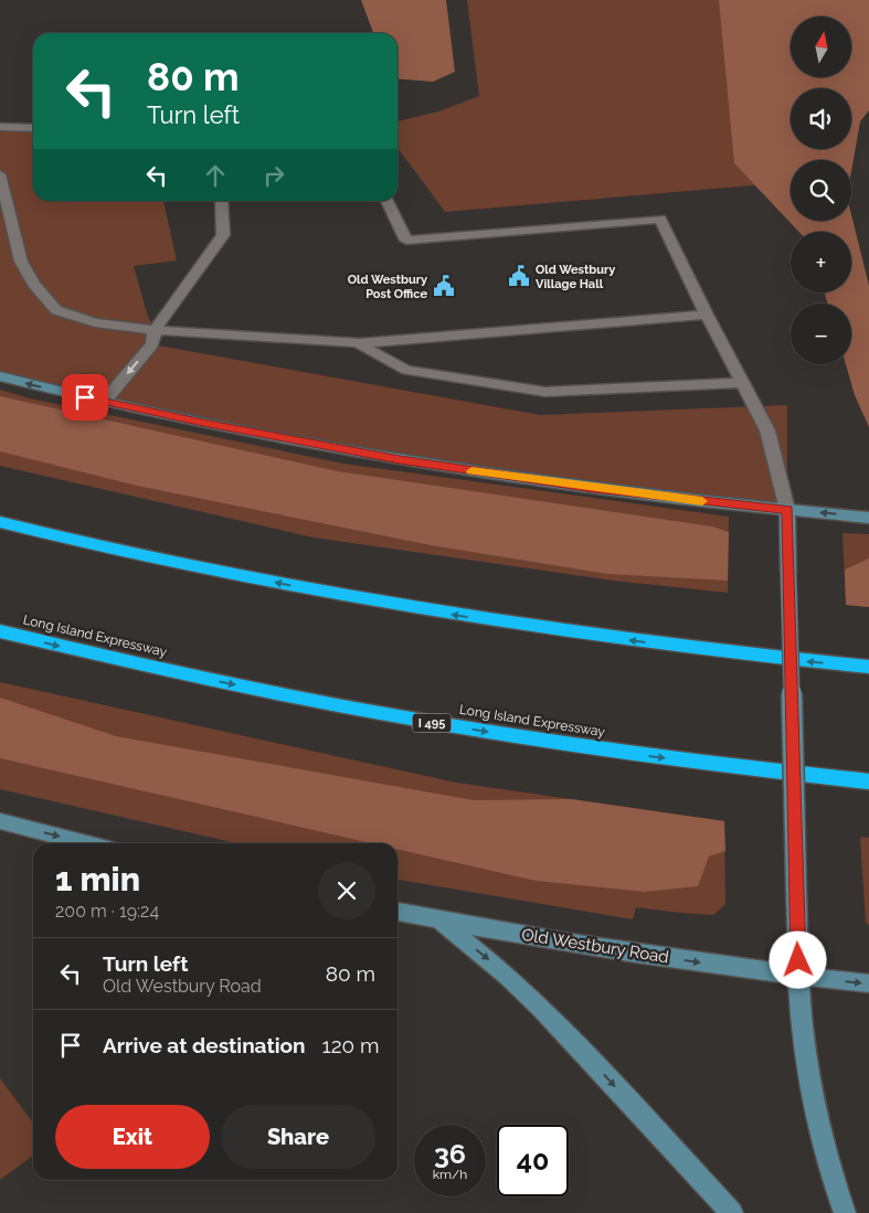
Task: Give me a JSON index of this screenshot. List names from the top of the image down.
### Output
{
  "streets": {
    "highway": ["Long Island Expressway", "I 495"],
    "main road": ["Old Westbury Road"]
  },
  "one_way": ["Old Westbury Road"],
  "places": {
    "public building": ["Old Westbury Village Hall", "Old Westbury Post Office"]
  },
  "north": "top",
  "page": {
    "map_buttons": ["+", "−"],
    "turn": ["80 m", "Turn left"],
    "heading": ["1 min", "200 m · 19:24"],
    "list": [
      {
        "name": "Turn left",
        "note": "Old Westbury Road",
        "value": "80 m"
      },
      {
        "name": "Arrive at destination",
        "value": "120 m"
      }
    ],
    "buttons": ["Exit", "Share"],
    "speed": "36 km/h",
    "limit": "40"
  }
}
